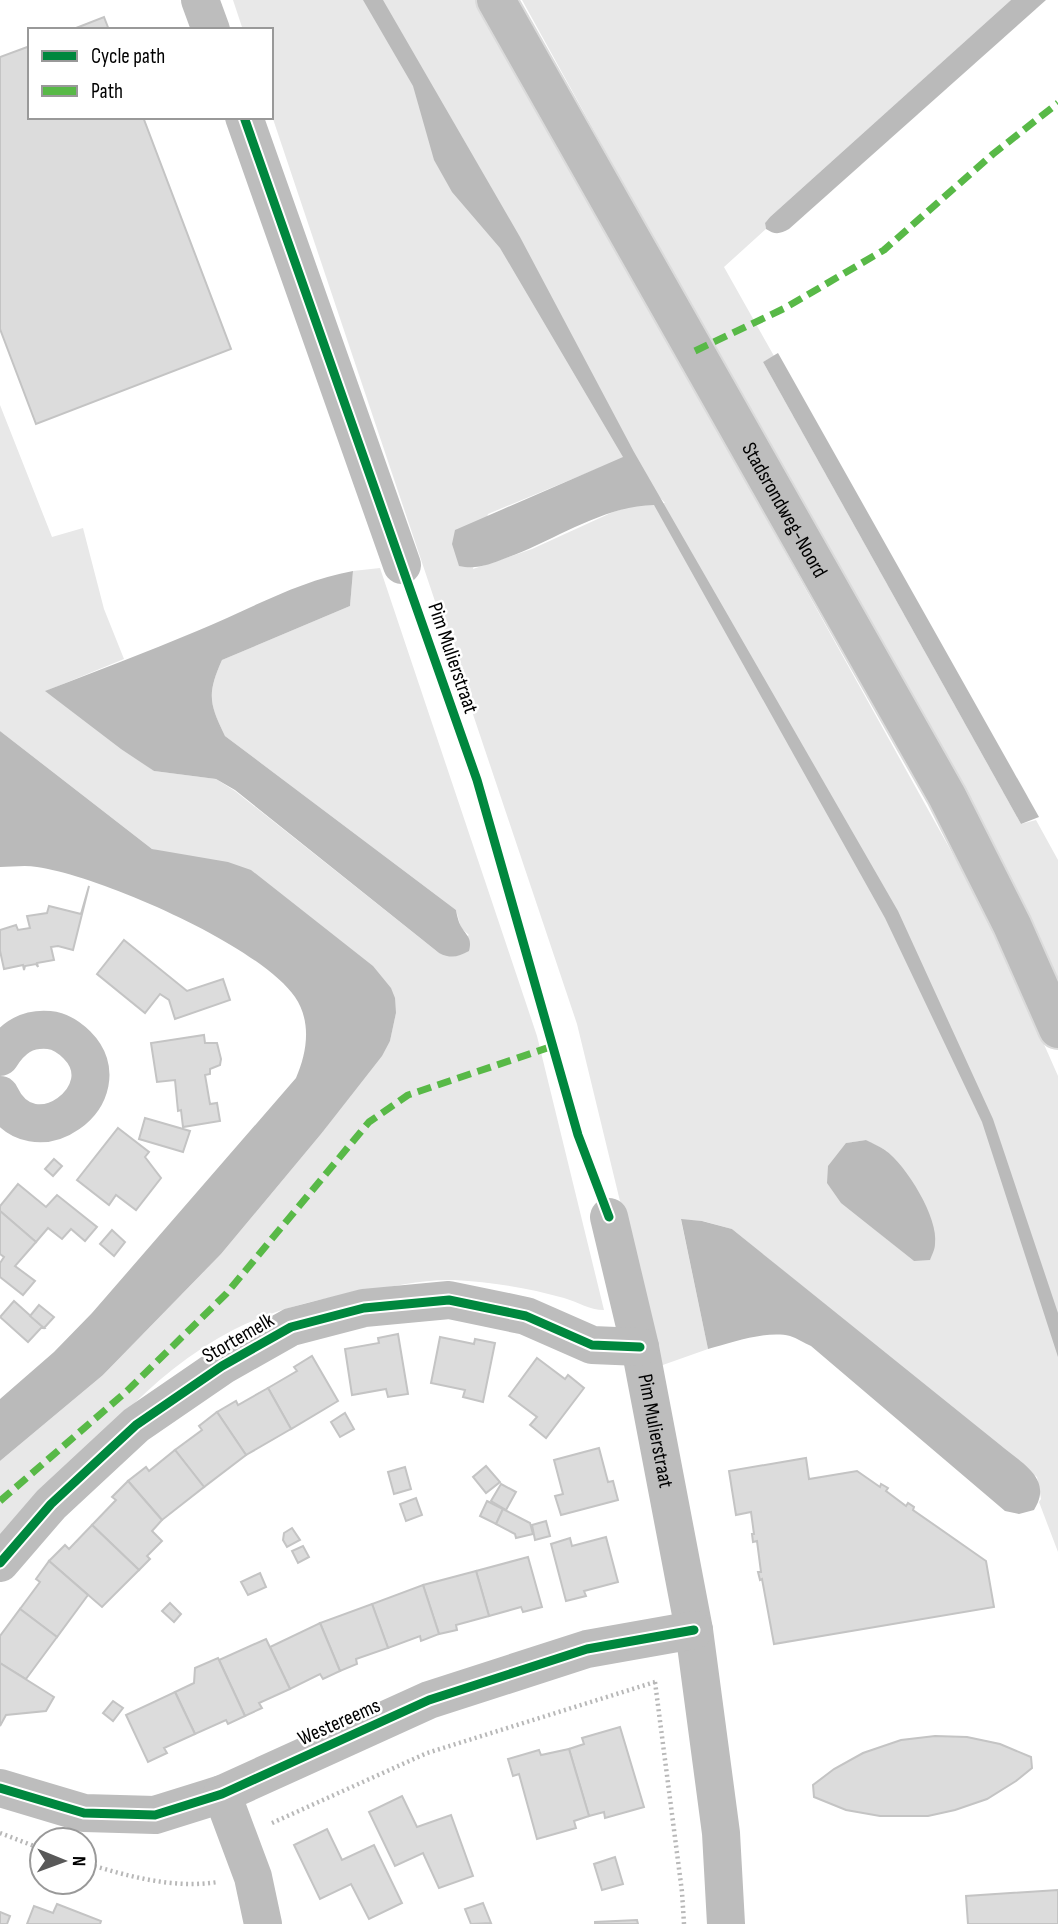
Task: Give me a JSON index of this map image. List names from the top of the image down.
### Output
{
  "streets": {
    "street": [
      "Stadsrondweg-Noord",
      "Pim Mulierstraat",
      "Stortemelk",
      "Westereems"
    ]
  },
  "crossings": [
    ["Pim Mulierstraat", "Stortemelk"],
    ["Pim Mulierstraat", "Westereems"]
  ],
  "legend": ["Cycle path", "Path"],
  "north": "right"
}
